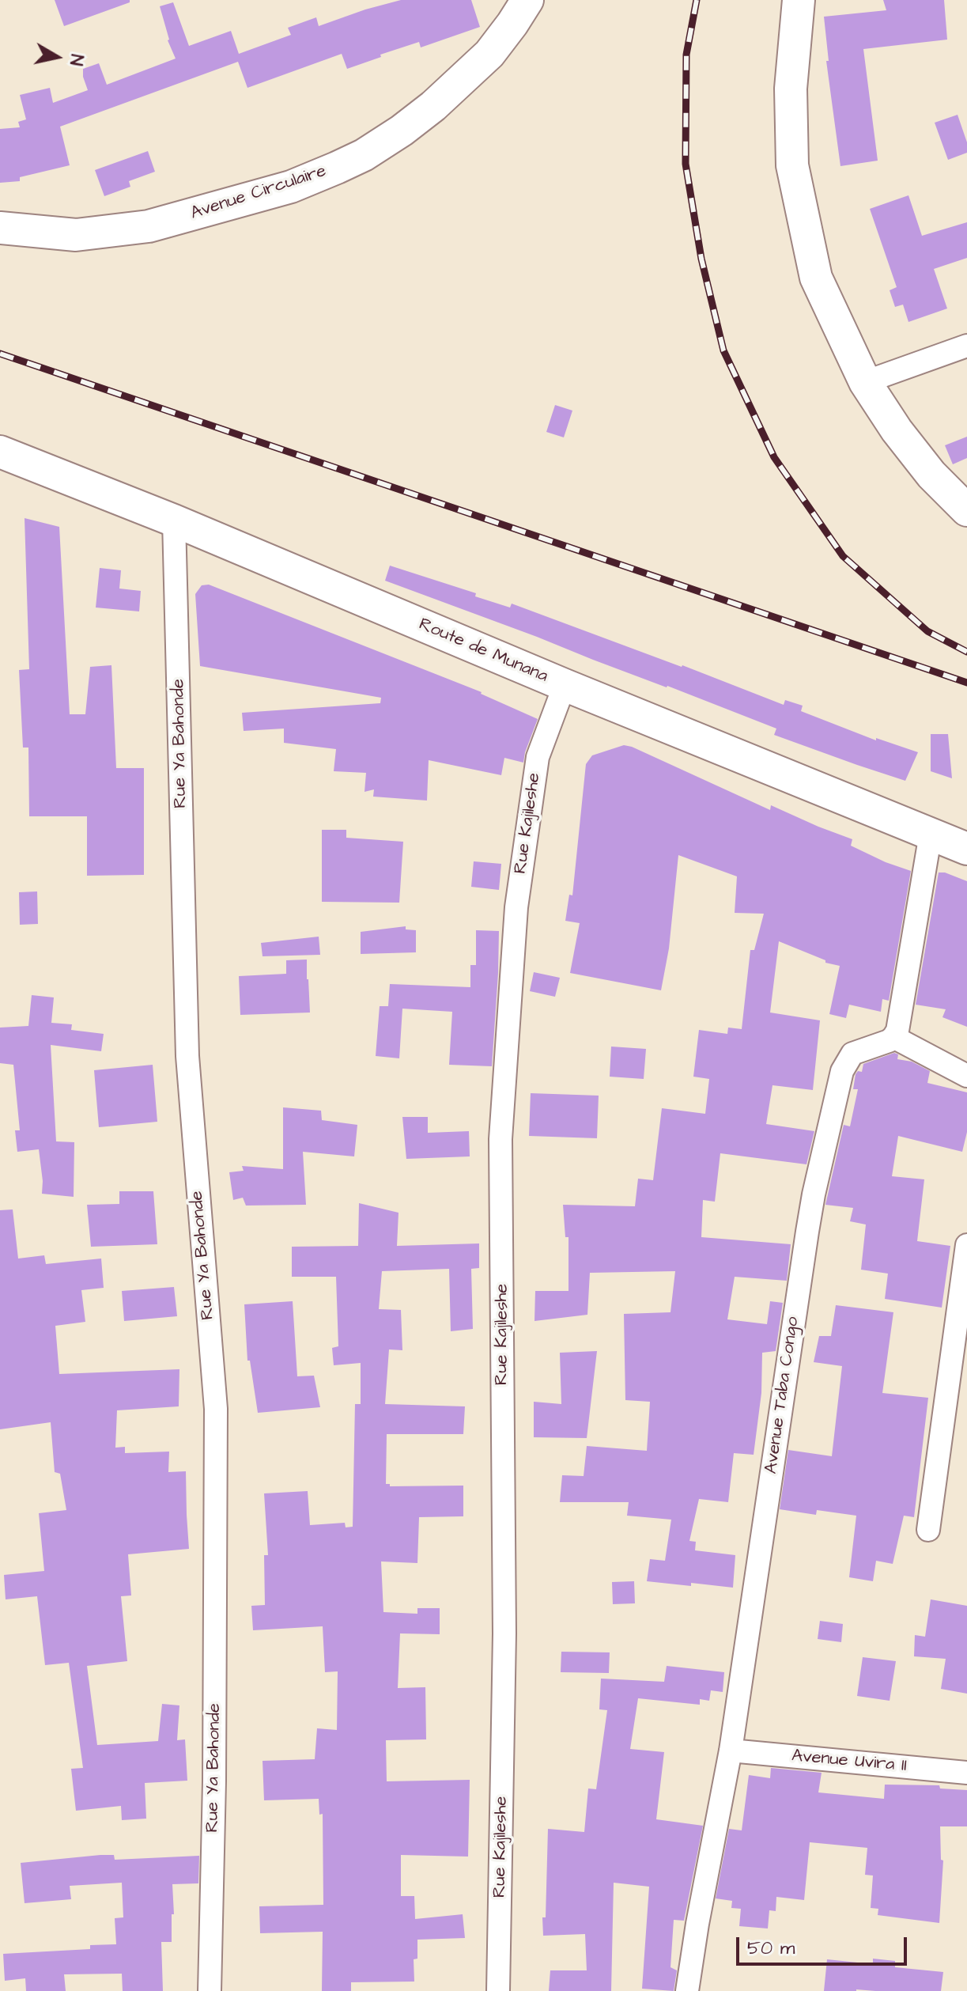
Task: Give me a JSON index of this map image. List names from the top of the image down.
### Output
{
  "streets": {
    "street": [
      "Avenue Circulaire",
      "Route de Munana",
      "Rue Ya Bahonde",
      "Rue Kajileshe",
      "Avenue Taba Congo",
      "Avenue Uvira II"
    ]
  },
  "crossings": [
    ["Route de Munana", "Rue Ya Bahonde"],
    ["Route de Munana", "Rue Kajileshe"],
    ["Avenue Taba Congo", "Avenue Uvira II"]
  ],
  "scale_bar": "50 m",
  "north": "right"
}
